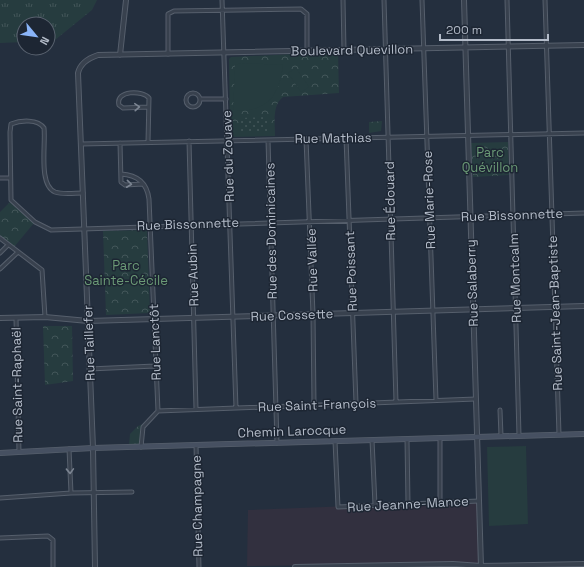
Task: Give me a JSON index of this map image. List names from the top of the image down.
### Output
{
  "streets": {
    "main road": ["Chemin Larocque"],
    "street": [
      "Boulevard Quevillon",
      "Rue Mathias",
      "Rue du Zouave",
      "Rue Marie-Rose",
      "Rue Édouard",
      "Rue Bissonnette",
      "Rue des Dominicaines",
      "Rue Vallée",
      "Rue Poissant",
      "Rue Aubin",
      "Rue Montcalm",
      "Rue Salaberry",
      "Rue Saint-Jean-Baptiste",
      "Rue Cossette",
      "Rue Lanctôt",
      "Rue Taillefer",
      "Rue Saint-Raphaël",
      "Rue Saint-François",
      "Rue Jeanne-Mance",
      "Rue Champagne"
    ]
  },
  "crossings": [
    ["Boulevard Quevillon", "Rue du Zouave"],
    ["Boulevard Quevillon", "Rue Marie-Rose"],
    ["Boulevard Quevillon", "Rue Édouard"],
    ["Boulevard Quevillon", "Rue Montcalm"],
    ["Boulevard Quevillon", "Rue Salaberry"],
    ["Boulevard Quevillon", "Rue Saint-Jean-Baptiste"],
    ["Boulevard Quevillon", "Rue Taillefer"],
    ["Rue Mathias", "Rue du Zouave"],
    ["Rue Mathias", "Rue Marie-Rose"],
    ["Rue Mathias", "Rue Édouard"],
    ["Rue Mathias", "Rue des Dominicaines"],
    ["Rue Mathias", "Rue Vallée"],
    ["Rue Mathias", "Rue Poissant"],
    ["Rue Mathias", "Rue Aubin"],
    ["Rue Mathias", "Rue Montcalm"],
    ["Rue Mathias", "Rue Salaberry"],
    ["Rue Mathias", "Rue Saint-Jean-Baptiste"],
    ["Rue Mathias", "Rue Taillefer"],
    ["Rue du Zouave", "Rue Bissonnette"],
    ["Rue du Zouave", "Rue Cossette"],
    ["Rue du Zouave", "Rue Saint-François"],
    ["Rue Marie-Rose", "Rue Bissonnette"],
    ["Rue Marie-Rose", "Rue Cossette"],
    ["Rue Marie-Rose", "Rue Saint-François"],
    ["Rue Édouard", "Rue Bissonnette"],
    ["Rue Édouard", "Rue Cossette"],
    ["Rue Édouard", "Rue Saint-François"],
    ["Rue Bissonnette", "Rue des Dominicaines"],
    ["Rue Bissonnette", "Rue Vallée"],
    ["Rue Bissonnette", "Rue Poissant"],
    ["Rue Bissonnette", "Rue Aubin"],
    ["Rue Bissonnette", "Rue Montcalm"],
    ["Rue Bissonnette", "Rue Salaberry"],
    ["Rue Bissonnette", "Rue Saint-Jean-Baptiste"],
    ["Rue Bissonnette", "Rue Lanctôt"],
    ["Rue Bissonnette", "Rue Taillefer"],
    ["Rue des Dominicaines", "Rue Cossette"],
    ["Rue des Dominicaines", "Rue Saint-François"],
    ["Rue des Dominicaines", "Chemin Larocque"],
    ["Rue Vallée", "Rue Cossette"],
    ["Rue Vallée", "Rue Saint-François"],
    ["Rue Poissant", "Rue Cossette"],
    ["Rue Poissant", "Rue Saint-François"],
    ["Rue Aubin", "Rue Cossette"],
    ["Rue Aubin", "Rue Saint-François"],
    ["Rue Montcalm", "Rue Cossette"],
    ["Rue Montcalm", "Chemin Larocque"],
    ["Rue Salaberry", "Rue Cossette"],
    ["Rue Salaberry", "Rue Saint-François"],
    ["Rue Salaberry", "Chemin Larocque"],
    ["Rue Salaberry", "Rue Jeanne-Mance"],
    ["Rue Saint-Jean-Baptiste", "Rue Cossette"],
    ["Rue Saint-Jean-Baptiste", "Chemin Larocque"],
    ["Rue Cossette", "Rue Lanctôt"],
    ["Rue Cossette", "Rue Taillefer"],
    ["Rue Cossette", "Rue Saint-Raphaël"],
    ["Rue Lanctôt", "Rue Saint-François"],
    ["Rue Taillefer", "Chemin Larocque"],
    ["Rue Saint-Raphaël", "Chemin Larocque"],
    ["Chemin Larocque", "Rue Jeanne-Mance"],
    ["Chemin Larocque", "Rue Champagne"]
  ],
  "parks": ["Parc Quévillon", "Parc Sainte-Cécile"],
  "scale_bar": "200 m",
  "north": "bottom right"
}
